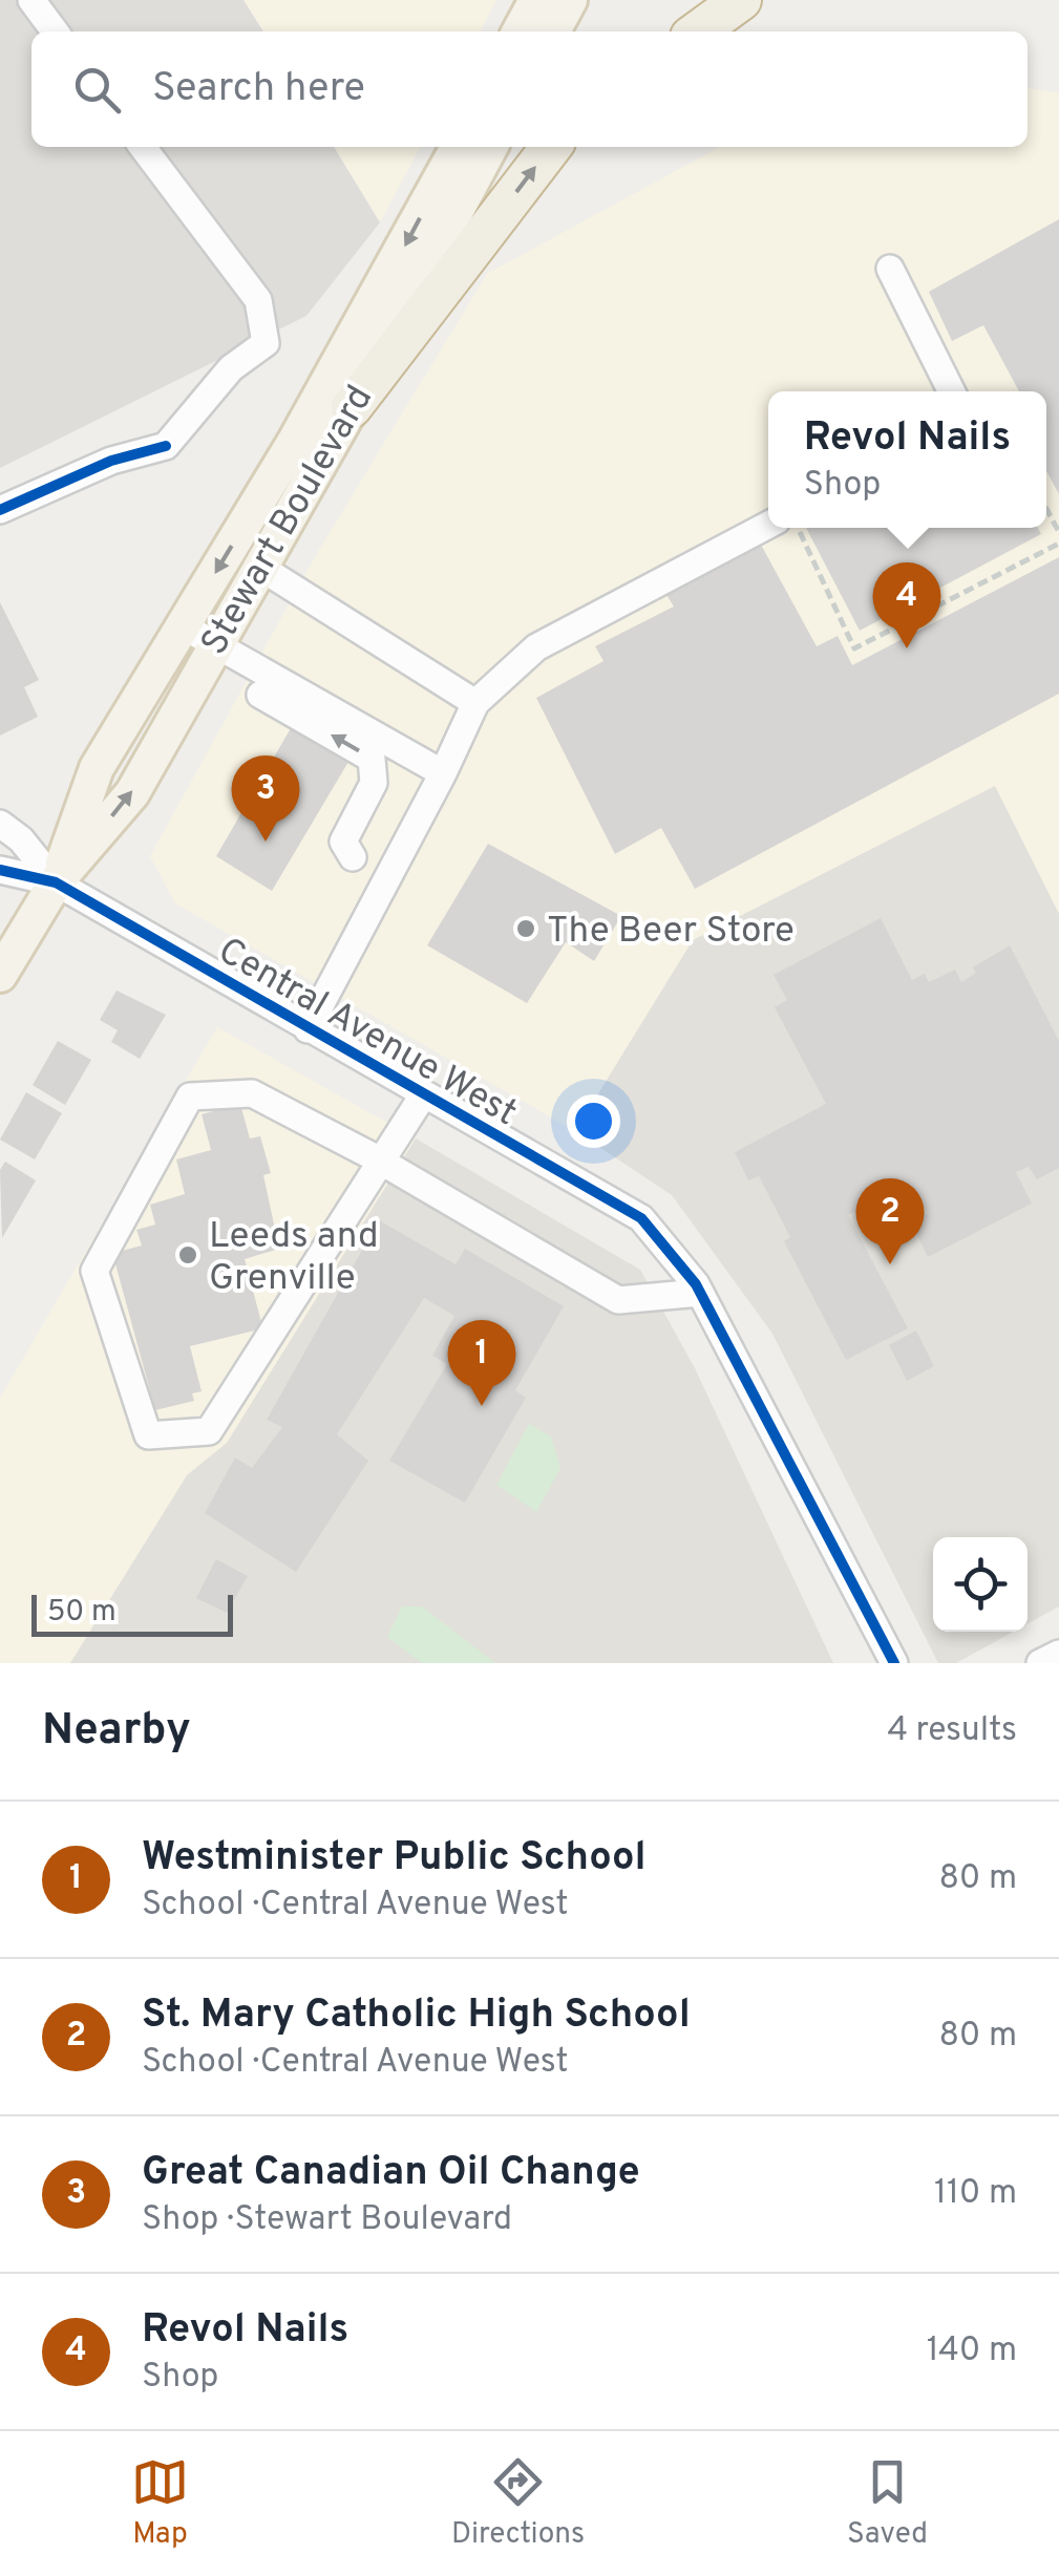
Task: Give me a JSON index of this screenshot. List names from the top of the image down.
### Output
{
  "streets": {
    "main road": ["Stewart Boulevard"],
    "street": ["Central Avenue West"]
  },
  "crossings": [
    ["Stewart Boulevard", "Central Avenue West"]
  ],
  "places": ["The Beer Store", "Leeds and Grenville"],
  "scale_bar": "50 m",
  "page": {
    "search": "Search here",
    "popup": ["Revol Nails", "Shop"],
    "pins": [
      "4",
      "3",
      "2",
      "1"
    ],
    "scale": "50 m",
    "heading": ["Nearby", "4 results"],
    "list": [
      {
        "mark": "1",
        "name": "Westminister Public School",
        "note": "School · Central Avenue West",
        "value": "80 m"
      },
      {
        "mark": "2",
        "name": "St. Mary Catholic High School",
        "note": "School · Central Avenue West",
        "value": "80 m"
      },
      {
        "mark": "3",
        "name": "Great Canadian Oil Change",
        "note": "Shop · Stewart Boulevard",
        "value": "110 m"
      },
      {
        "mark": "4",
        "name": "Revol Nails",
        "note": "Shop",
        "value": "140 m"
      }
    ],
    "nav": ["Map", "Directions", "Saved"]
  }
}
